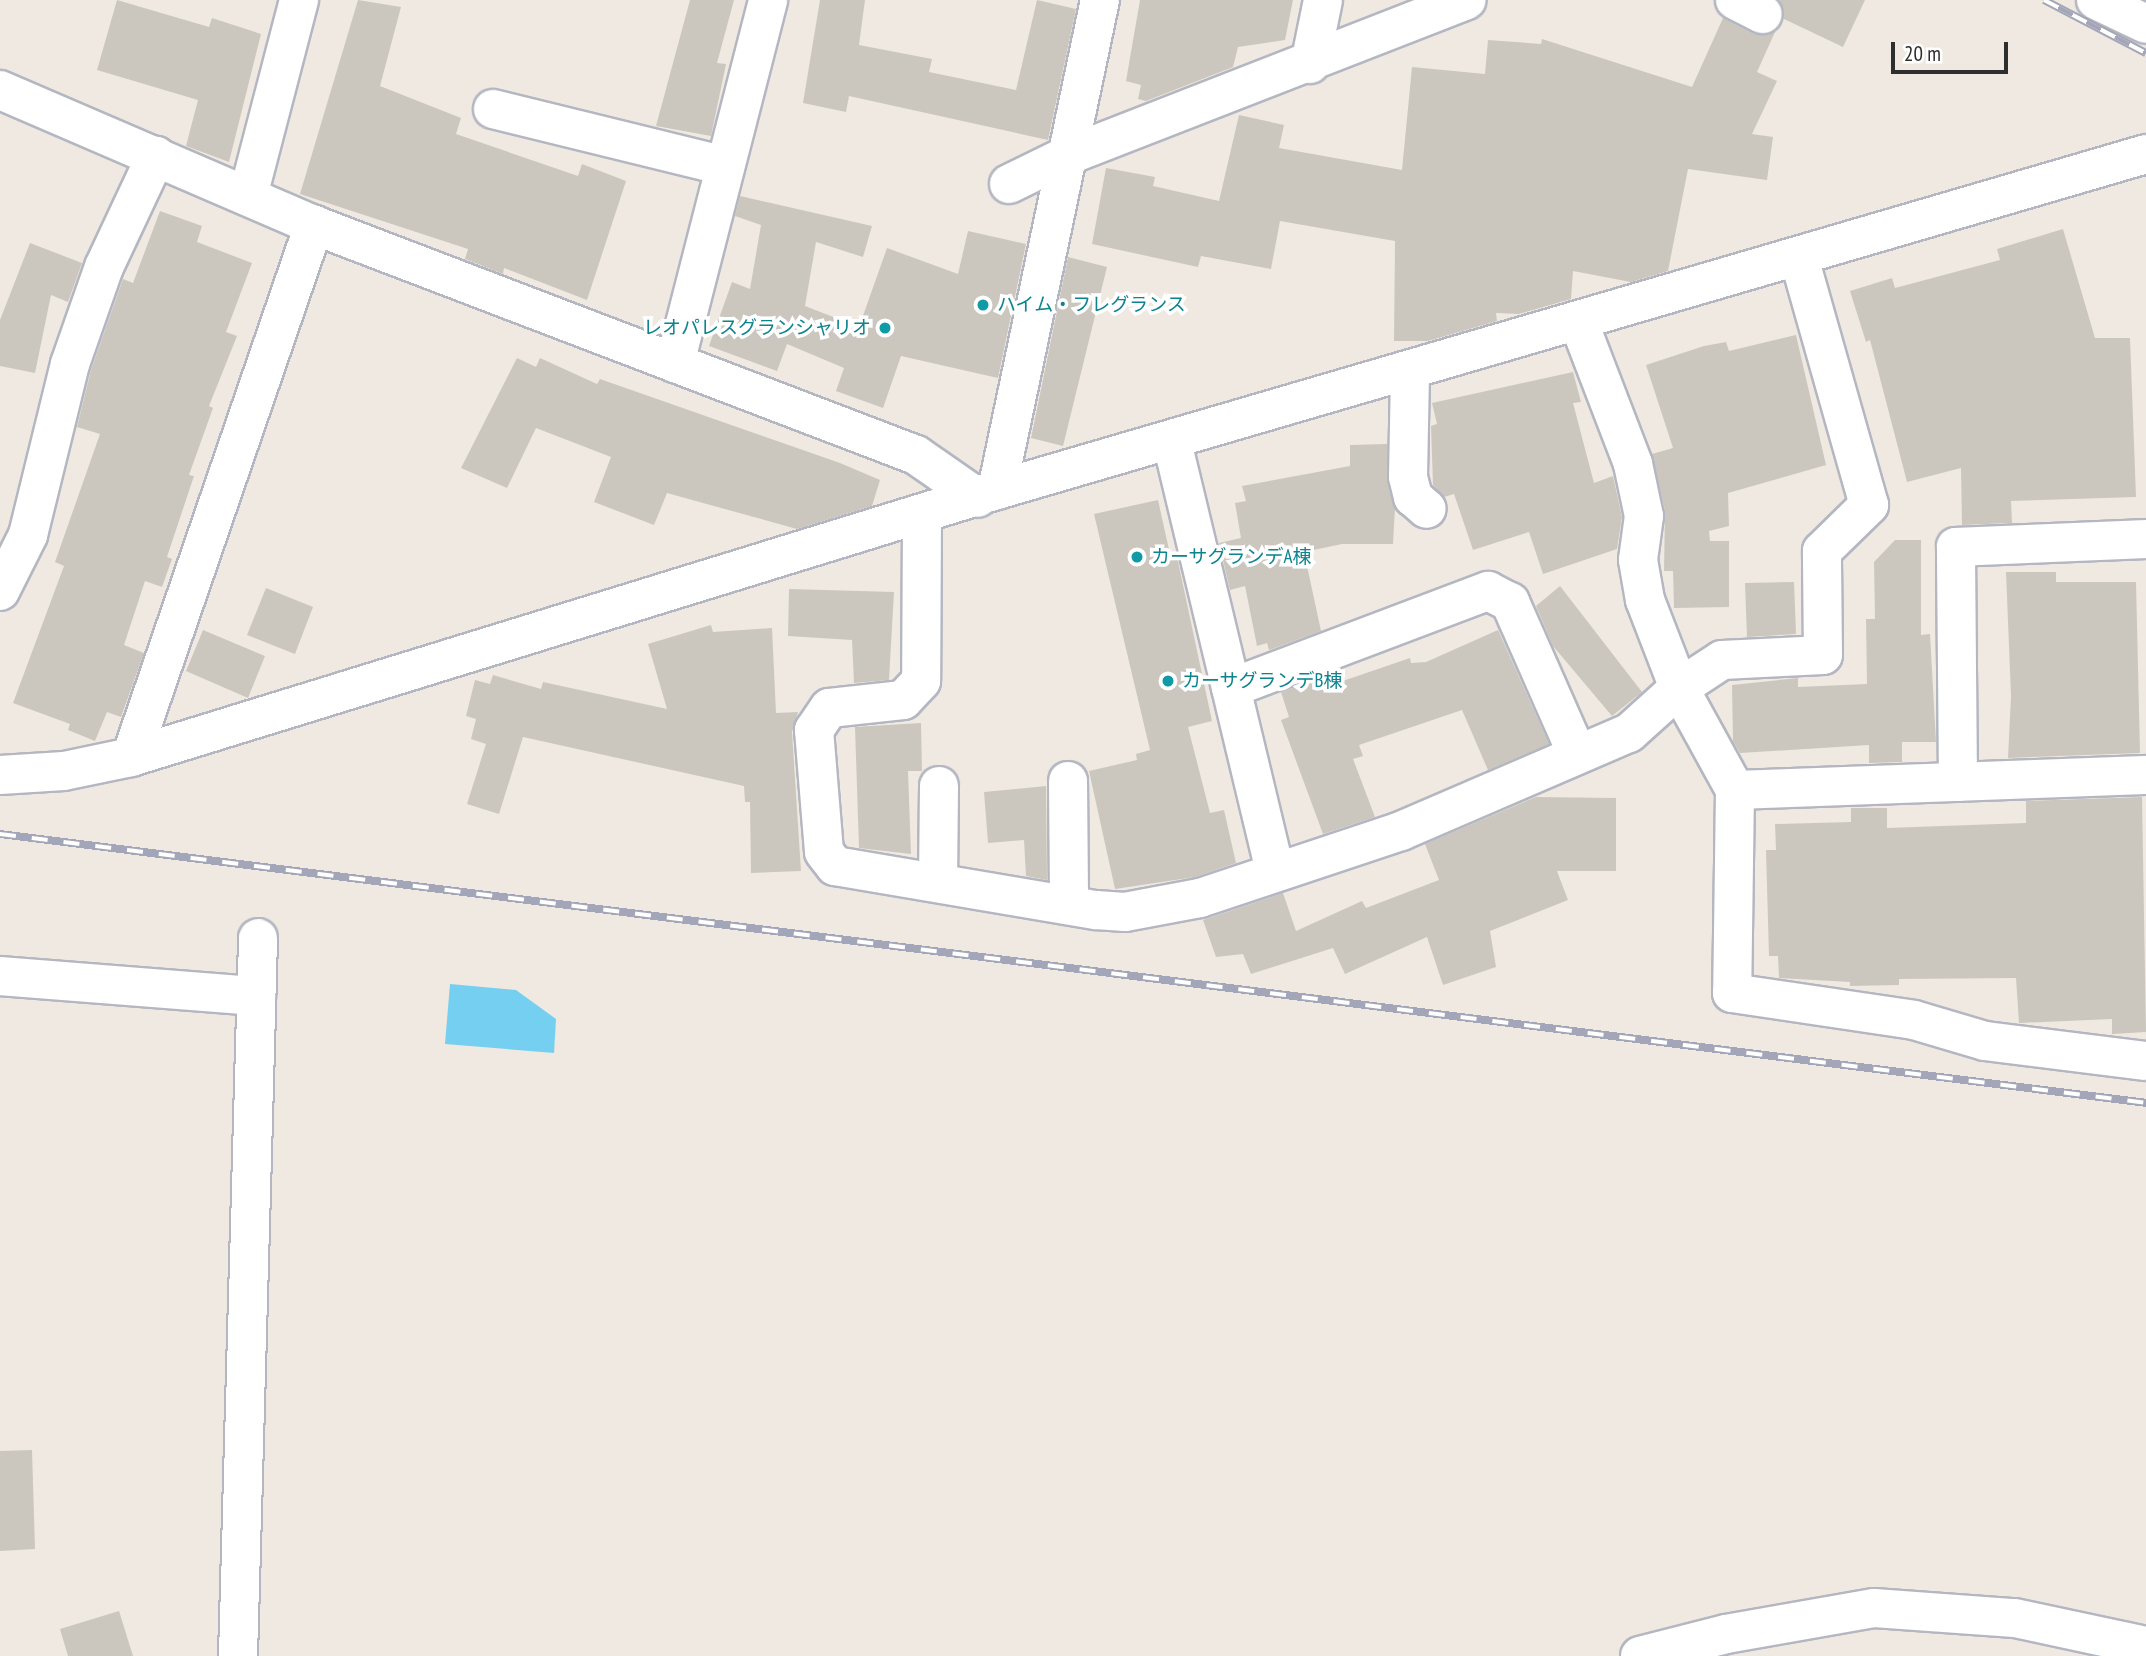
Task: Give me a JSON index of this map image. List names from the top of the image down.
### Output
{
  "places": [
    "ハイム・フレグランス",
    "レオパレスグランシャリオ",
    "カーサグランデA棟",
    "カーサグランデB棟"
  ],
  "scale_bar": "20 m"
}
